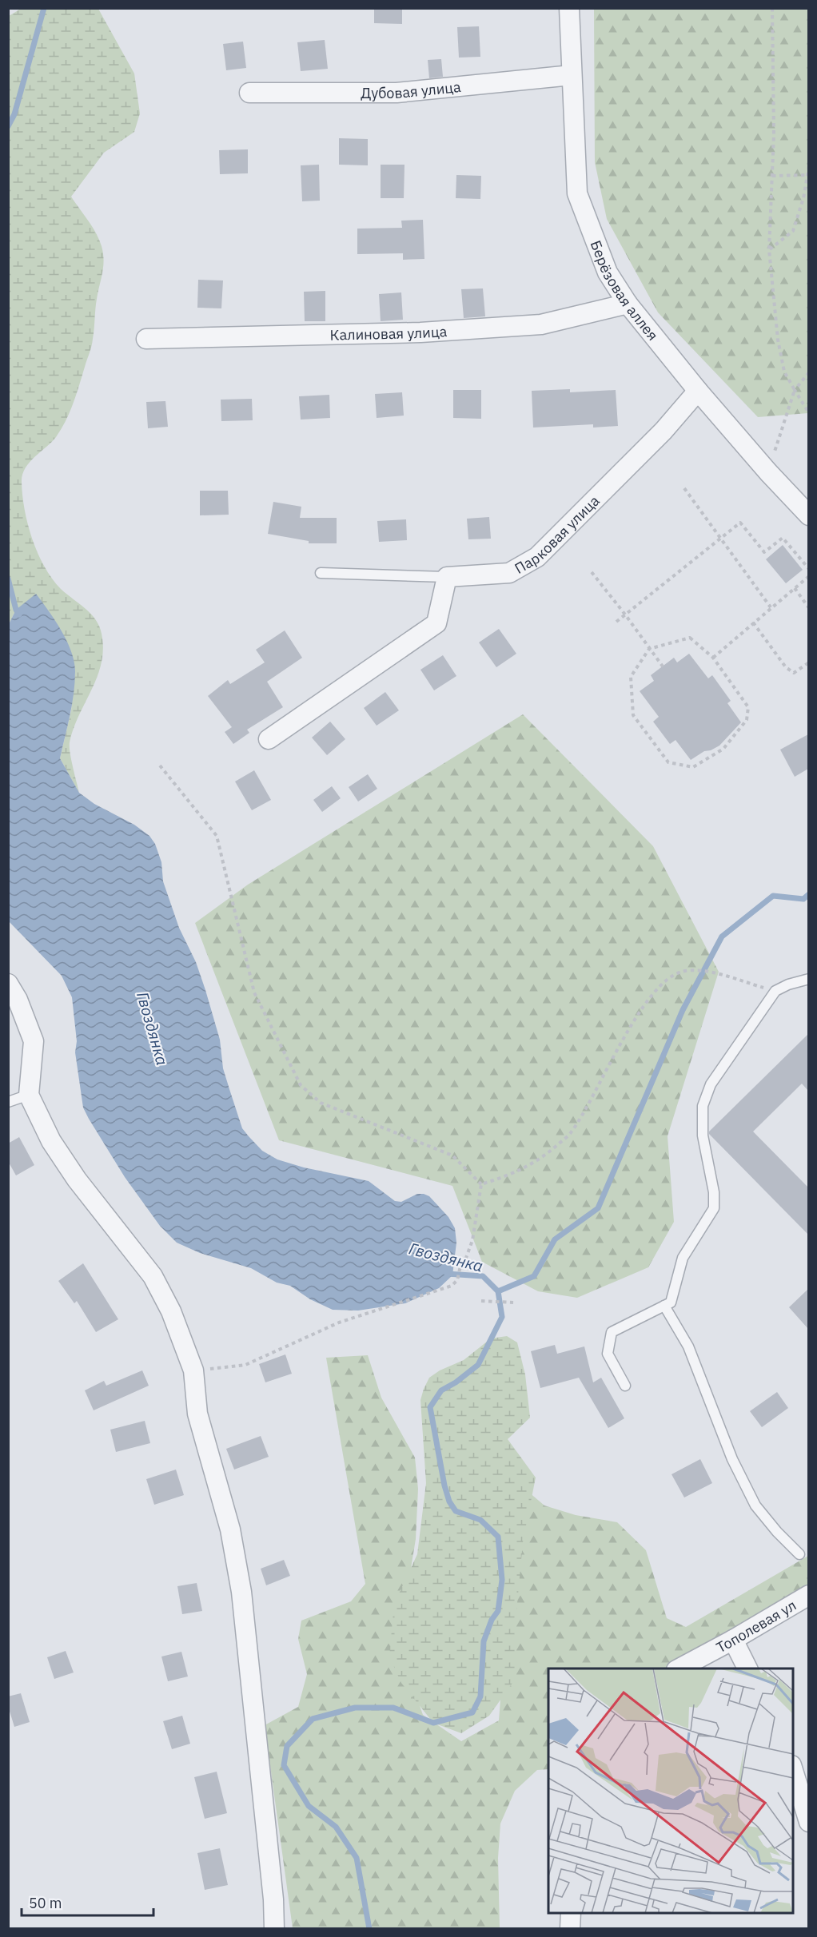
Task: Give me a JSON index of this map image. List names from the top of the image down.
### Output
{
  "streets": {
    "street": [
      "Дубовая улица",
      "Берёзовая аллея",
      "Калиновая улица",
      "Парковая улица",
      "Тополевая ул"
    ]
  },
  "crossings": [
    ["Дубовая улица", "Берёзовая аллея"],
    ["Берёзовая аллея", "Калиновая улица"],
    ["Берёзовая аллея", "Парковая улица"]
  ],
  "water": ["Гвоздянка"],
  "scale_bar": "50 m"
}
